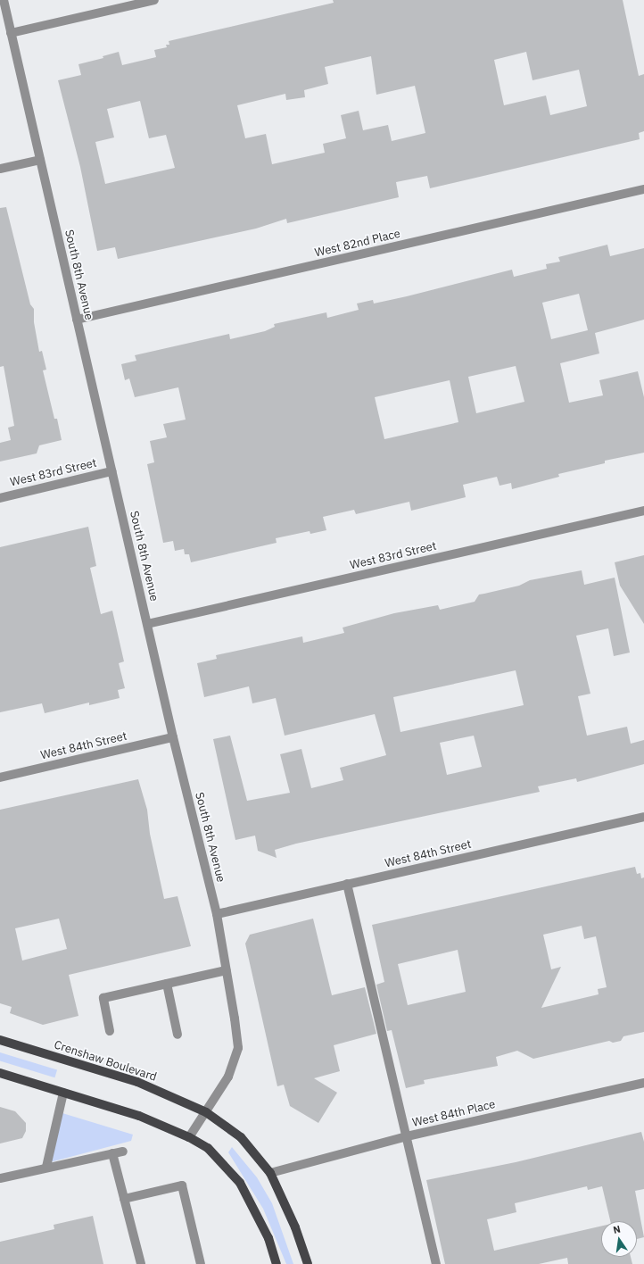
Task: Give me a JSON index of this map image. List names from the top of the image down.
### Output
{
  "streets": {
    "main road": ["Crenshaw Boulevard"],
    "street": [
      "West 82nd Place",
      "South 8th Avenue",
      "West 83rd Street",
      "West 84th Street",
      "West 84th Place"
    ]
  },
  "crossings": [
    ["West 82nd Place", "South 8th Avenue"],
    ["South 8th Avenue", "West 83rd Street"],
    ["South 8th Avenue", "West 84th Street"],
    ["South 8th Avenue", "Crenshaw Boulevard"],
    ["Crenshaw Boulevard", "West 84th Place"]
  ],
  "north": "top"
}
